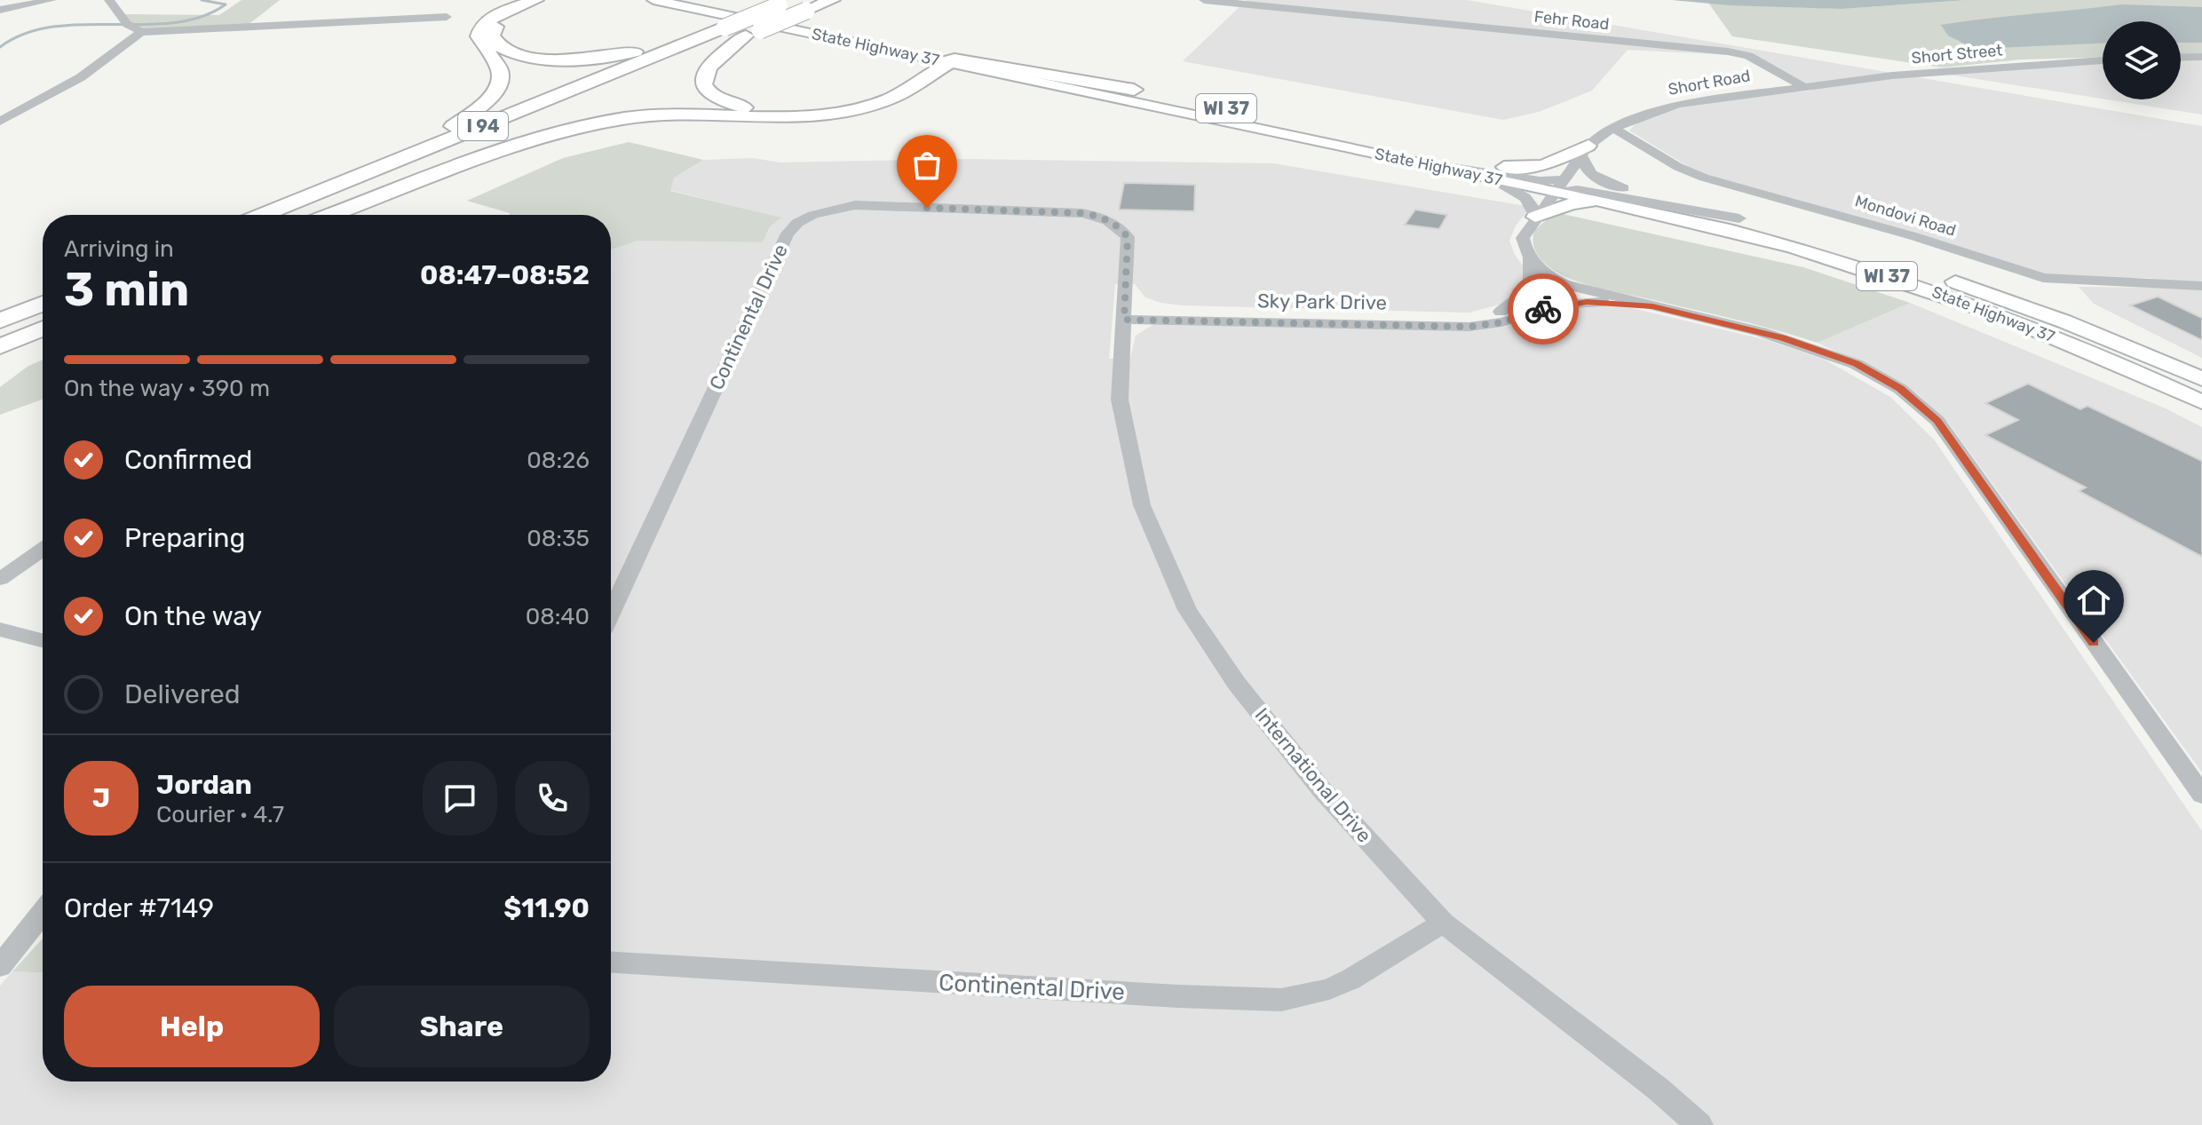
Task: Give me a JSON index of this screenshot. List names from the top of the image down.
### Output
{
  "streets": {
    "highway": ["I 94"],
    "main road": ["State Highway 37", "WI 37"],
    "street": [
      "Fehr Road",
      "Short Street",
      "Short Road",
      "Mondovi Road",
      "Sky Park Drive",
      "Continental Drive",
      "International Drive"
    ]
  },
  "crossings": [
    ["Fehr Road", "Short Street"],
    ["Fehr Road", "Short Road"],
    ["State Highway 37", "Short Road"],
    ["Short Street", "Short Road"],
    ["Short Road", "Mondovi Road"],
    ["Sky Park Drive", "Continental Drive"],
    ["Sky Park Drive", "International Drive"],
    ["Continental Drive", "International Drive"]
  ],
  "page": {
    "heading": ["3 min", "Arriving in", "08:47–08:52"],
    "panel": [
      "Jordan",
      "Courier · 4.7",
      "Order #7149",
      "$11.90"
    ],
    "bar": "On the way · 390 m",
    "list": [
      ["Confirmed", "08:26"],
      ["Preparing", "08:35"],
      ["On the way", "08:40"],
      "Delivered"
    ],
    "round": "J",
    "buttons": ["Help", "Share"]
  }
}
